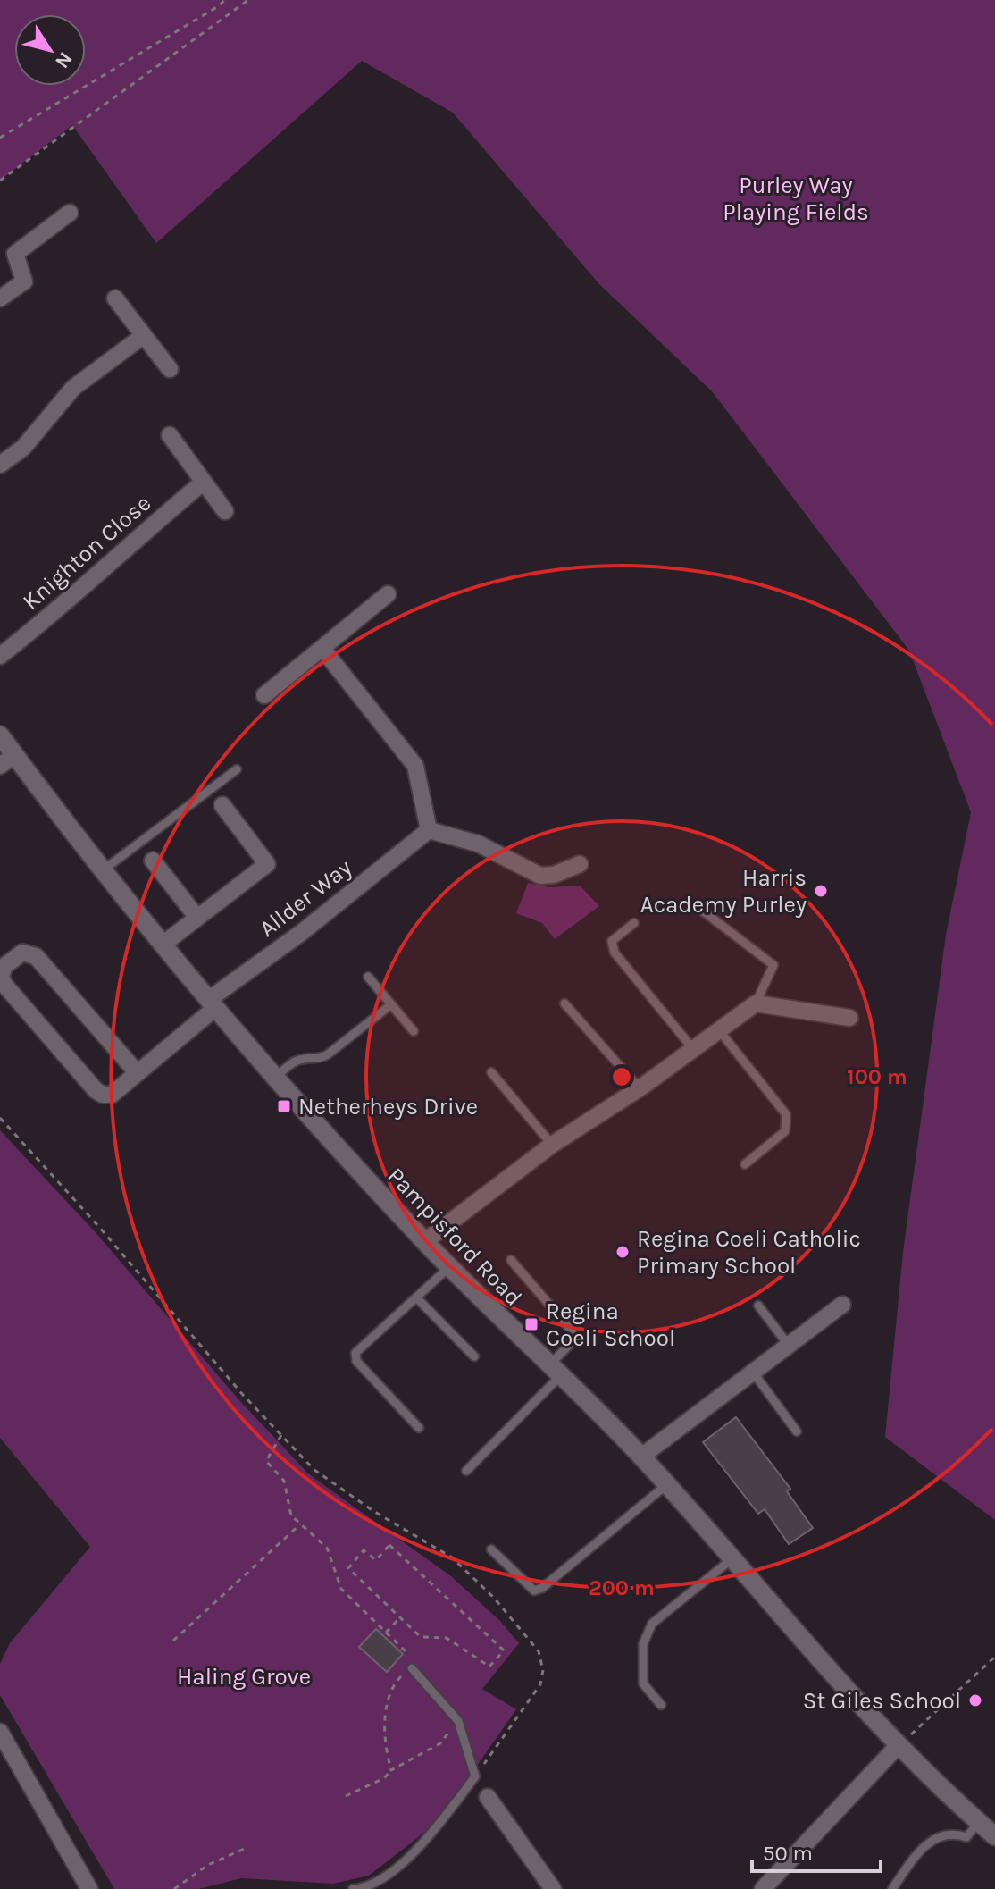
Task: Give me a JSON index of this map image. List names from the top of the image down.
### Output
{
  "streets": {
    "street": ["Knighton Close", "Allder Way", "Pampisford Road"]
  },
  "crossings": [
    ["Allder Way", "Pampisford Road"]
  ],
  "parks": ["Purley Way Playing Fields", "Haling Grove"],
  "places": {
    "other": ["Harris Academy Purley", "Regina Coeli Catholic Primary School", "St Giles School"],
    "transit": ["Netherheys Drive", "Regina Coeli School"]
  },
  "scale_bar": "50 m",
  "north": "bottom right",
  "rings": ["100 m", "200 m"]
}
